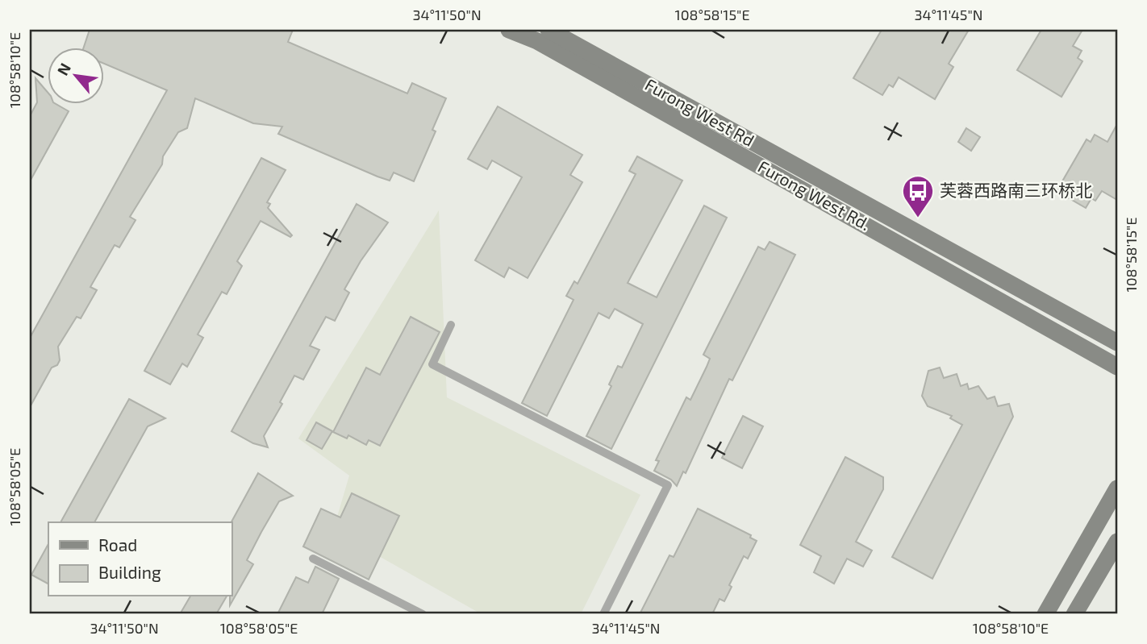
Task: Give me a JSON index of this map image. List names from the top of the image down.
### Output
{
  "streets": {
    "main road": ["Furong West Rd", "Furong West Rd."]
  },
  "places": {
    "bus stop": ["芙蓉西路南三环桥北"]
  },
  "legend": ["Road", "Building"],
  "north": "top left",
  "coordinates": [
    "34°11'50\"N",
    "108°58'15\"E",
    "34°11'45\"N",
    "108°58'10\"E",
    "108°58'05\"E"
  ]
}
